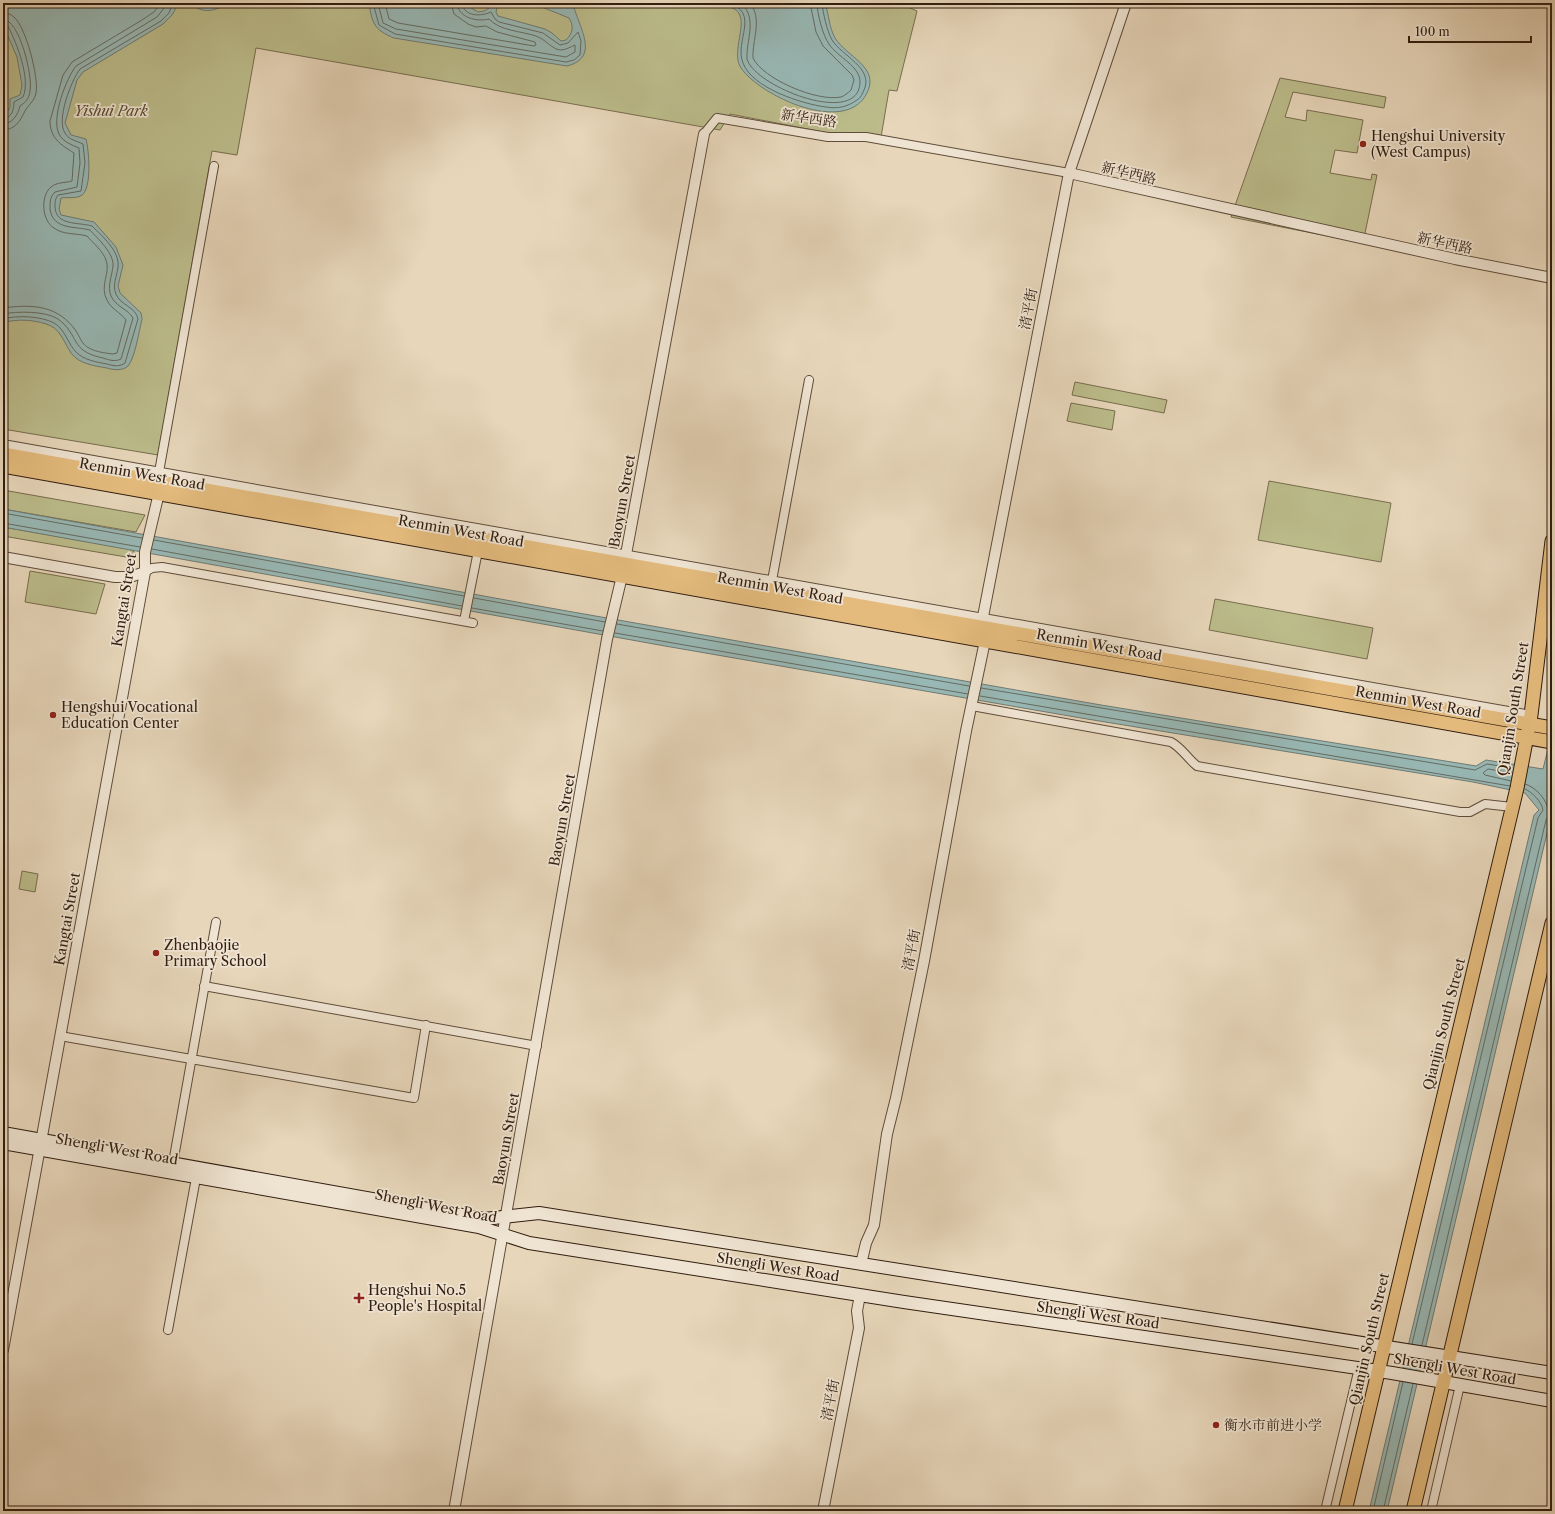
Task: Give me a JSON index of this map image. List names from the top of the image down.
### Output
{
  "streets": {
    "main road": ["Renmin West Road", "Qianjin South Street", "Shengli West Road"],
    "street": [
      "新华西路",
      "清平街",
      "Baoyun Street",
      "Kangtai Street"
    ]
  },
  "crossings": [
    ["新华西路", "清平街"],
    ["新华西路", "Baoyun Street"],
    ["清平街", "Renmin West Road"],
    ["清平街", "Shengli West Road"],
    ["Renmin West Road", "Baoyun Street"],
    ["Renmin West Road", "Kangtai Street"],
    ["Renmin West Road", "Qianjin South Street"],
    ["Baoyun Street", "Shengli West Road"],
    ["Kangtai Street", "Shengli West Road"],
    ["Qianjin South Street", "Shengli West Road"]
  ],
  "parks": ["Yishui Park"],
  "places": {
    "other": [
      "Hengshui University (West Campus)",
      "Hengshui Vocational Education Center",
      "Zhenbaojie Primary School",
      "衡水市前进小学"
    ],
    "health": ["Hengshui No.5 People's Hospital"]
  },
  "scale_bar": "100 m"
}
